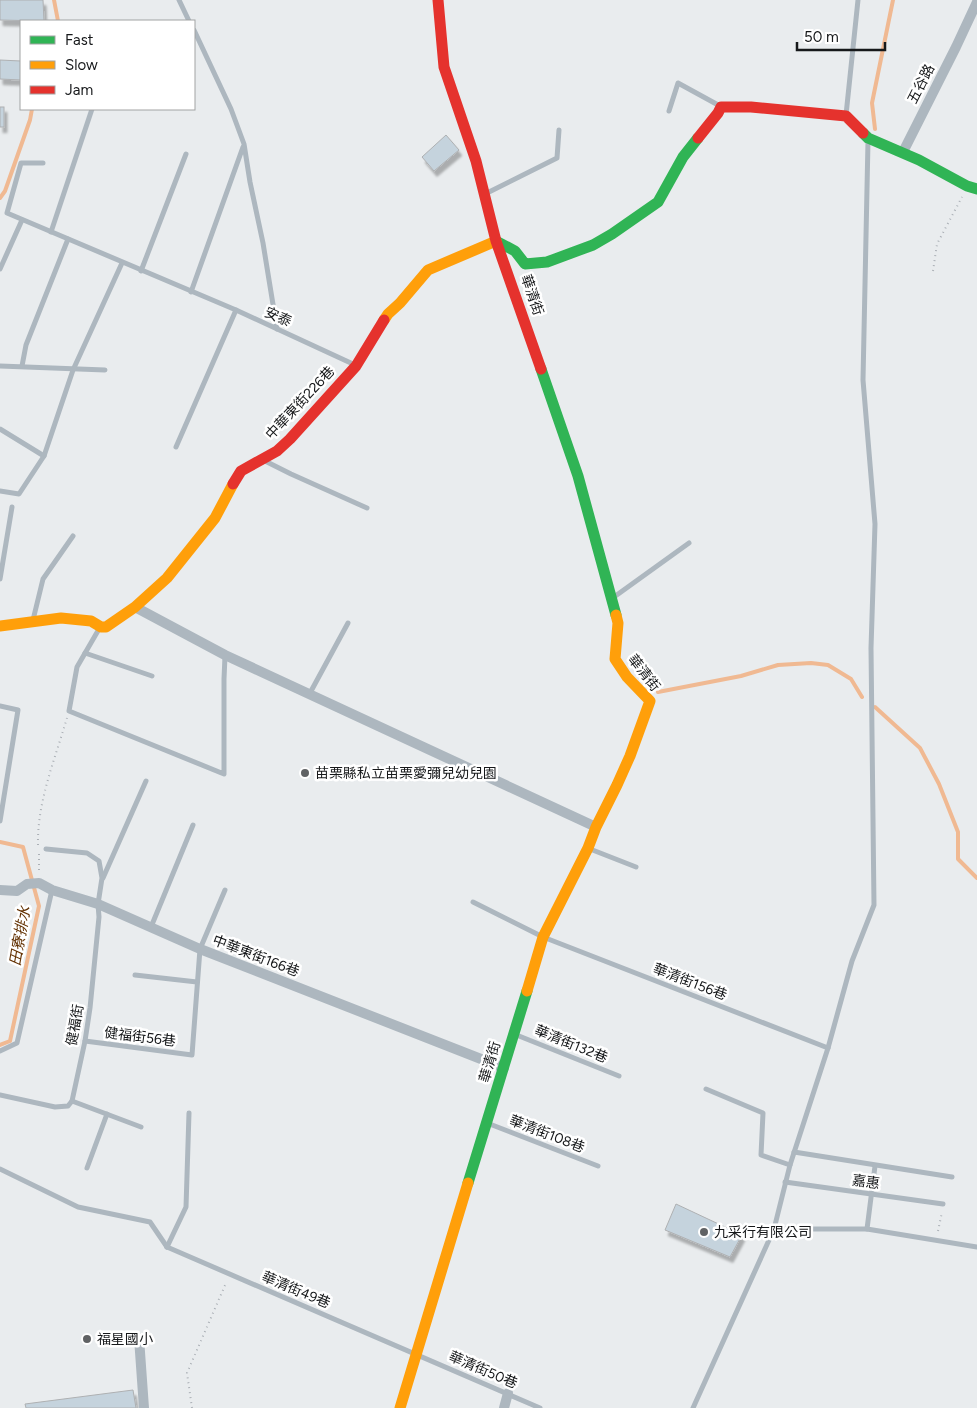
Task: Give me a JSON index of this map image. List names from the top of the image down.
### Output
{
  "streets": {
    "street": [
      "五谷路",
      "華清街",
      "中華東街226巷",
      "中華東街166巷"
    ],
    "lane": [
      "安泰",
      "華清街156巷",
      "健福街",
      "健福街56巷",
      "華清街132巷",
      "華清街108巷",
      "嘉惠",
      "華清街49巷",
      "華清街50巷"
    ]
  },
  "crossings": [
    ["華清街", "中華東街226巷"],
    ["華清街", "中華東街166巷"],
    ["華清街", "華清街156巷"],
    ["華清街", "華清街132巷"],
    ["華清街", "華清街108巷"],
    ["華清街", "華清街49巷"],
    ["華清街", "華清街50巷"],
    ["安泰", "中華東街226巷"],
    ["中華東街166巷", "健福街"],
    ["健福街", "健福街56巷"],
    ["華清街49巷", "華清街50巷"]
  ],
  "water": ["田寮排水"],
  "places": ["苗栗縣私立苗栗愛彌兒幼兒園", "九采行有限公司", "福星國小"],
  "legend": ["Fast", "Slow", "Jam"],
  "scale_bar": "50 m"
}
